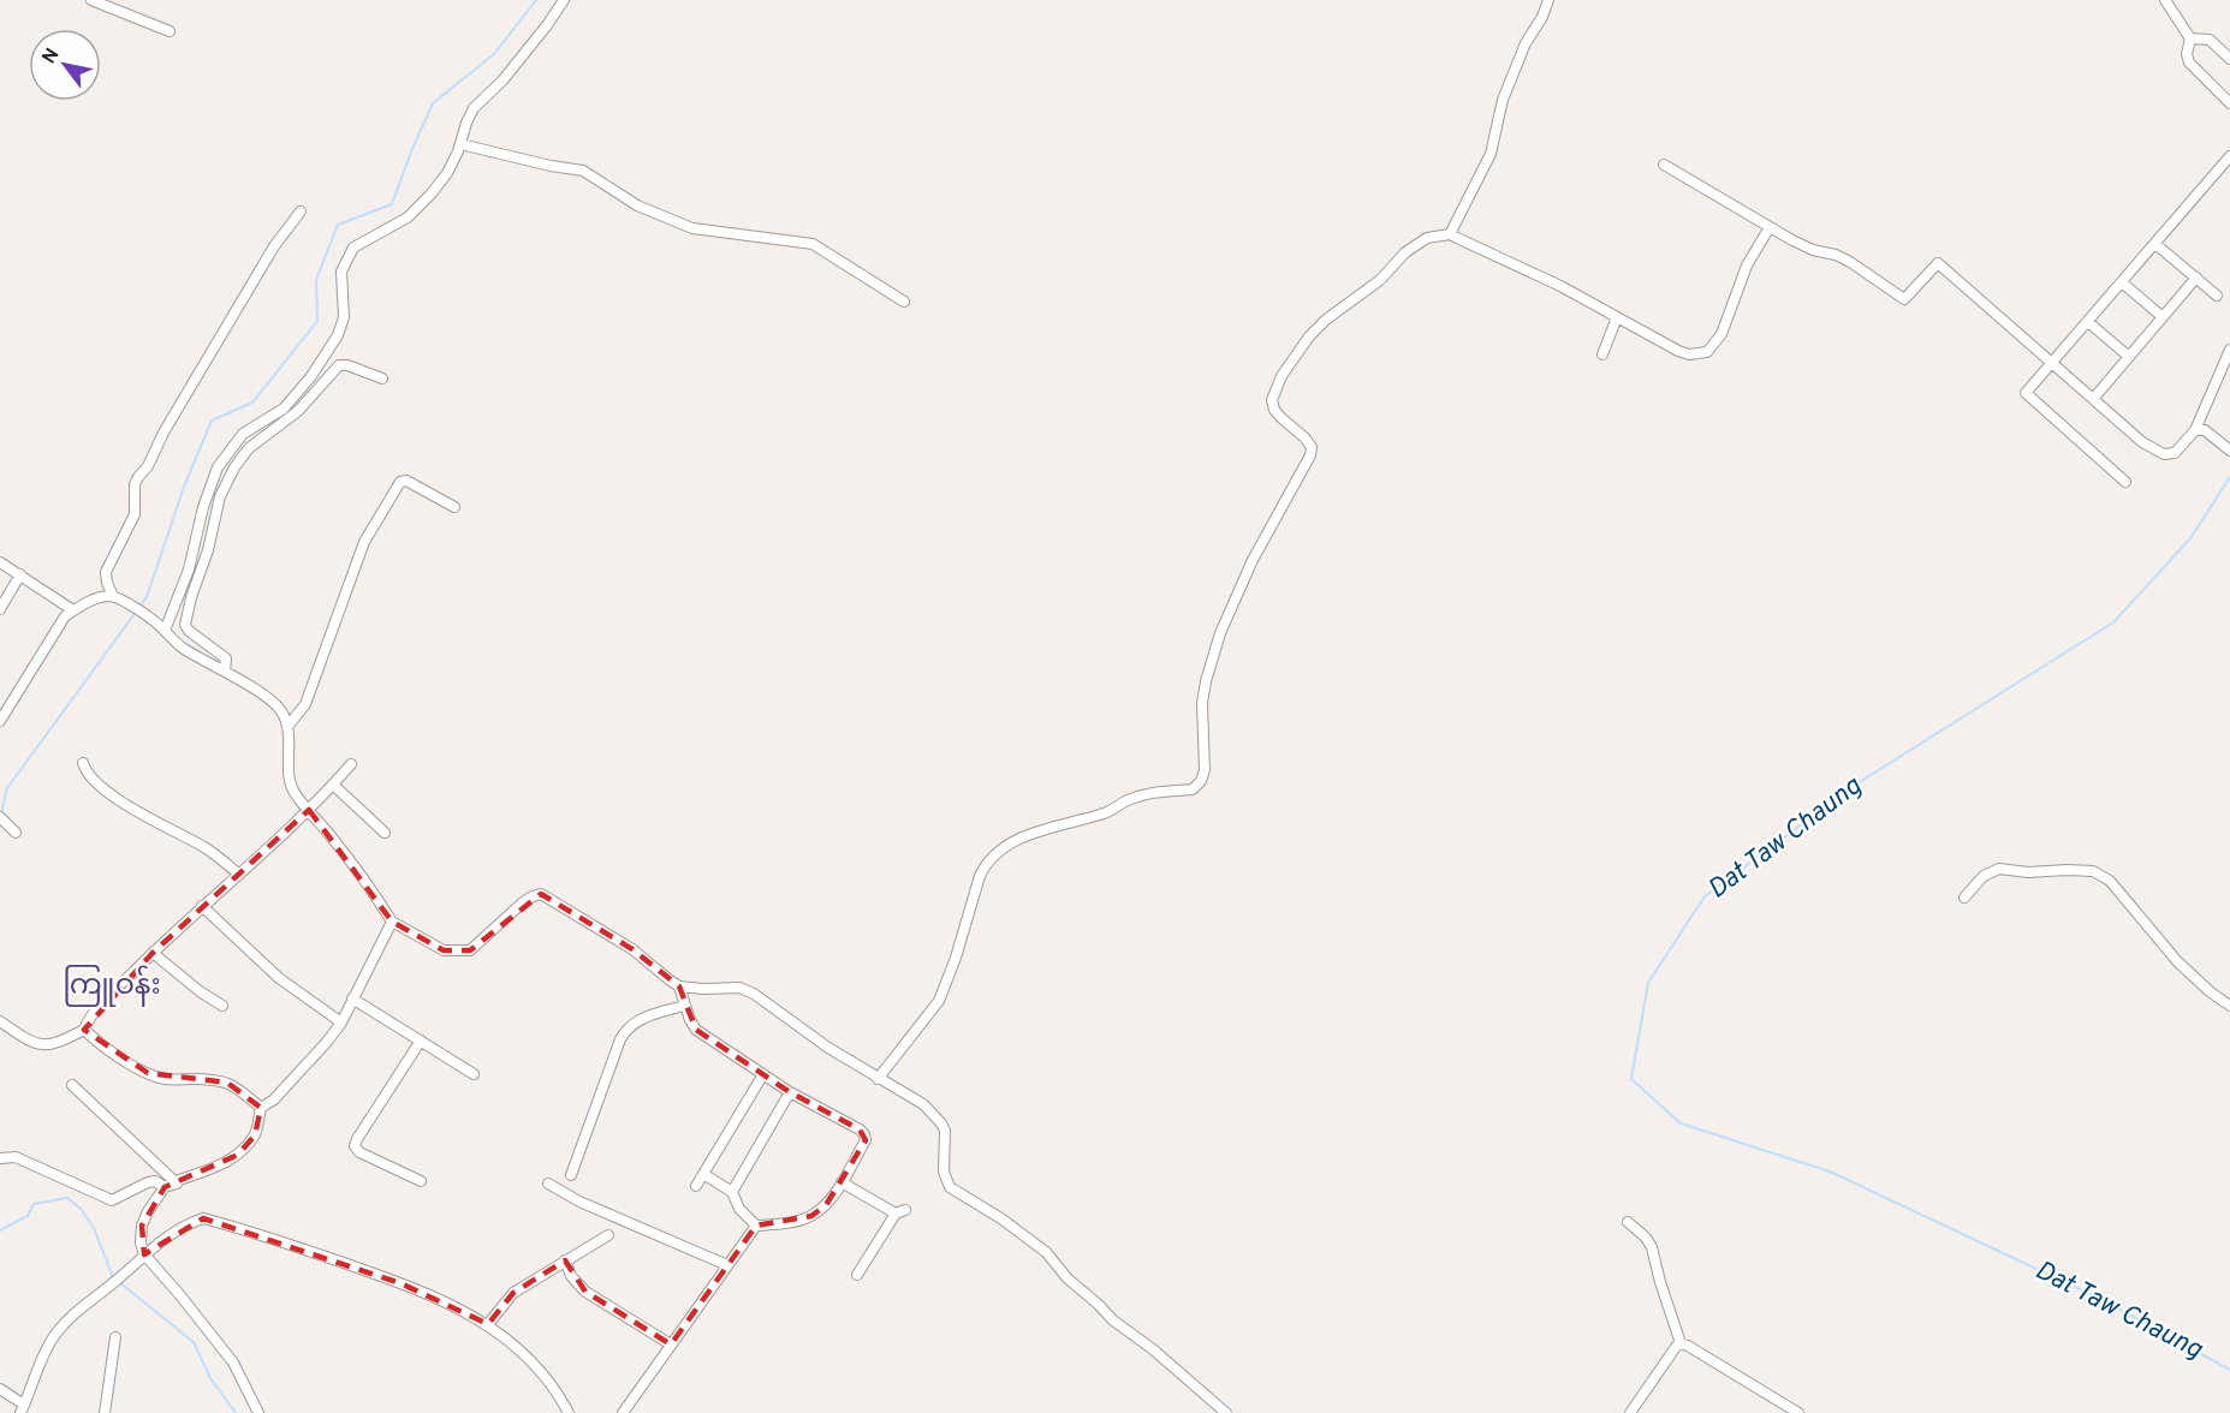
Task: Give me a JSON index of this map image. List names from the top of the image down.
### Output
{
  "districts": ["ကြူဝန်း"],
  "water": ["Dat Taw Chaung"],
  "north": "top left"
}
